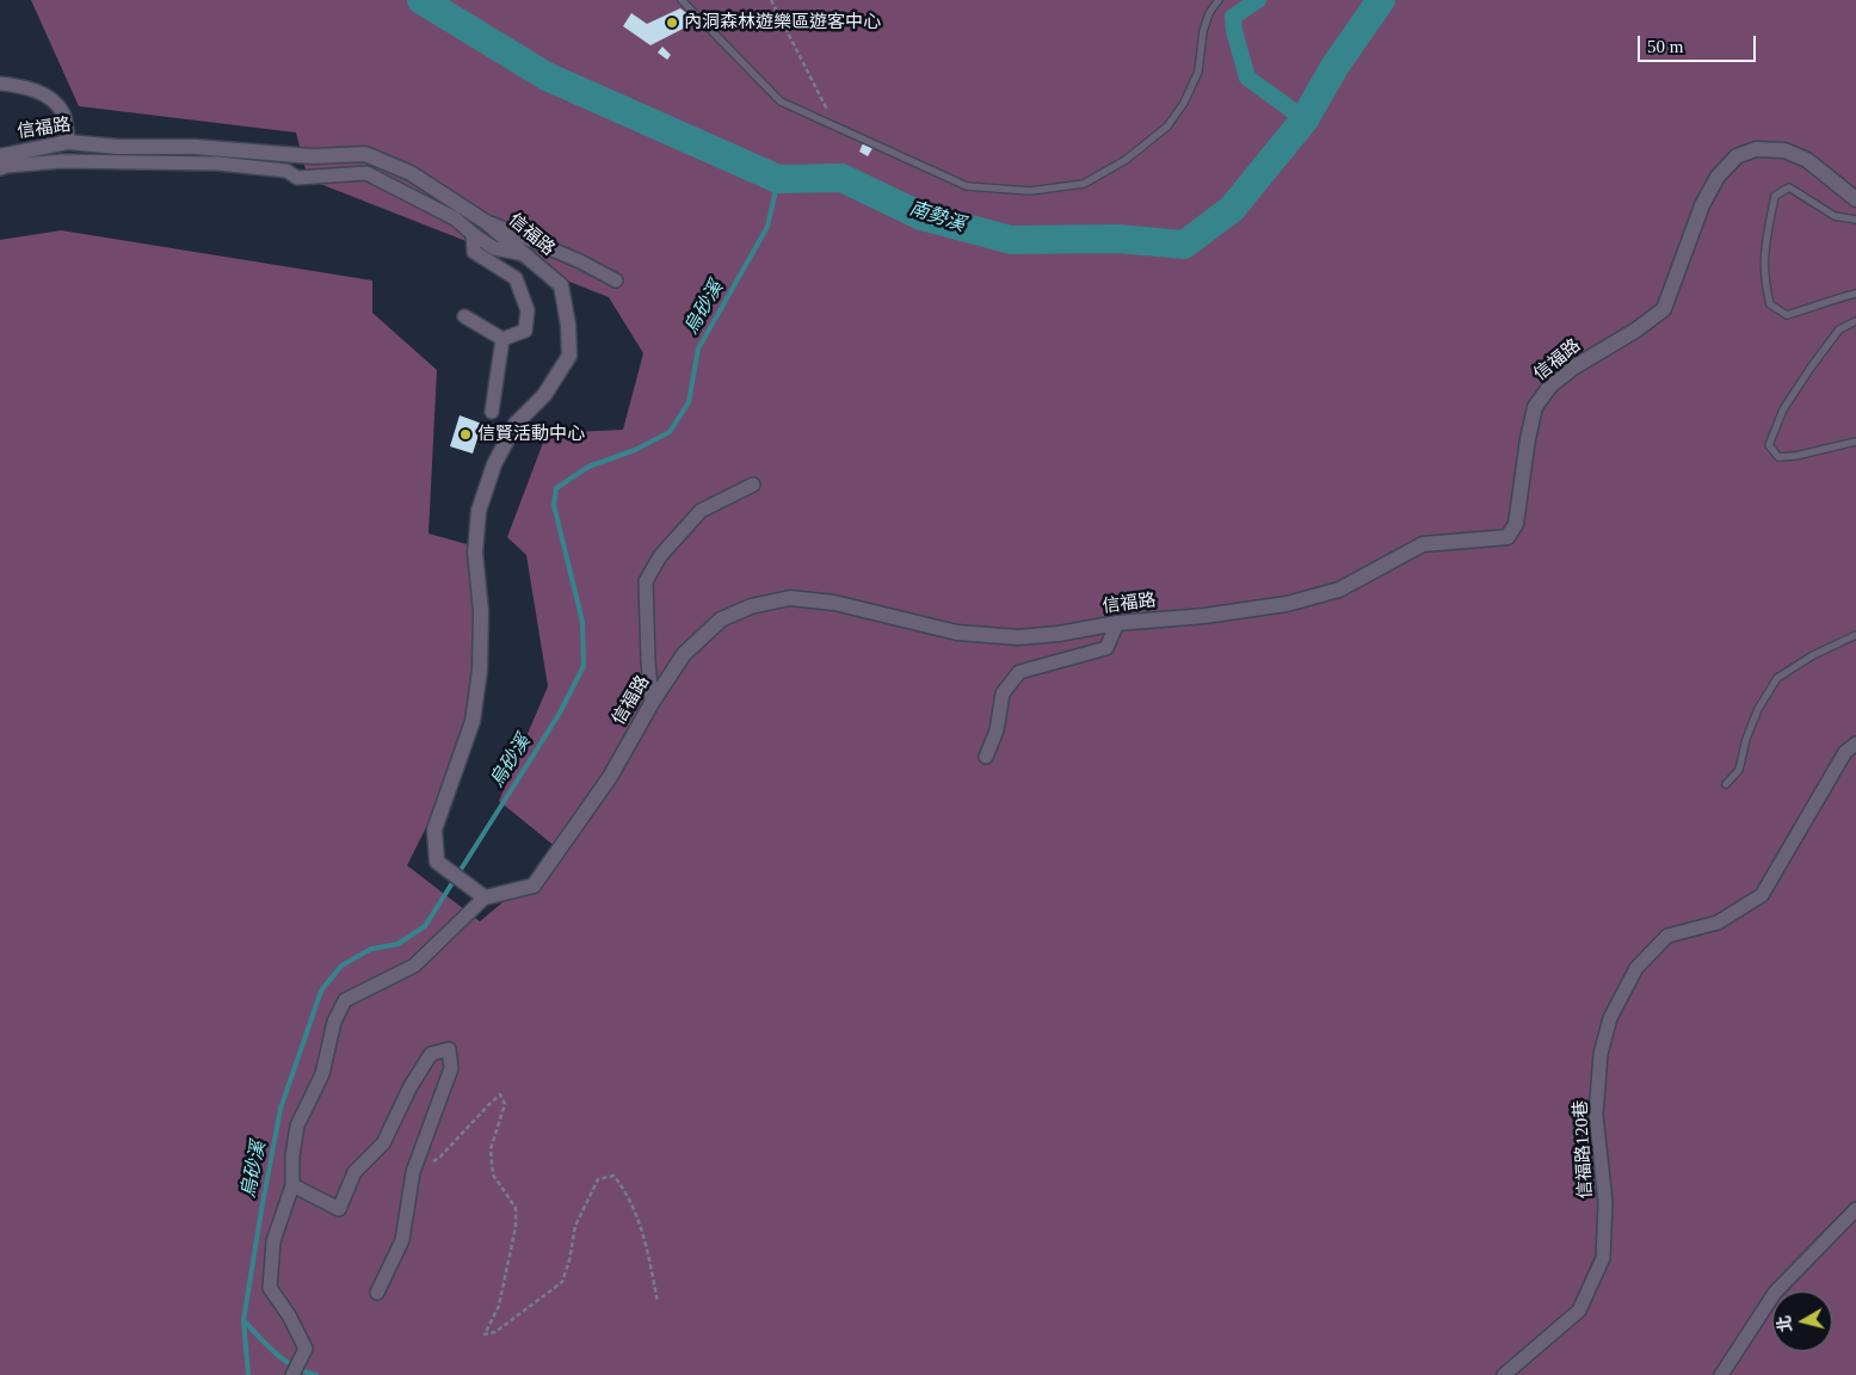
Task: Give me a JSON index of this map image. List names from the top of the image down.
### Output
{
  "streets": {
    "street": ["信福路", "信福路120巷"]
  },
  "water": ["南勢溪", "烏砂溪"],
  "places": ["內洞森林遊樂區遊客中心", "信賢活動中心"],
  "scale_bar": "50 m",
  "north": "left"
}
